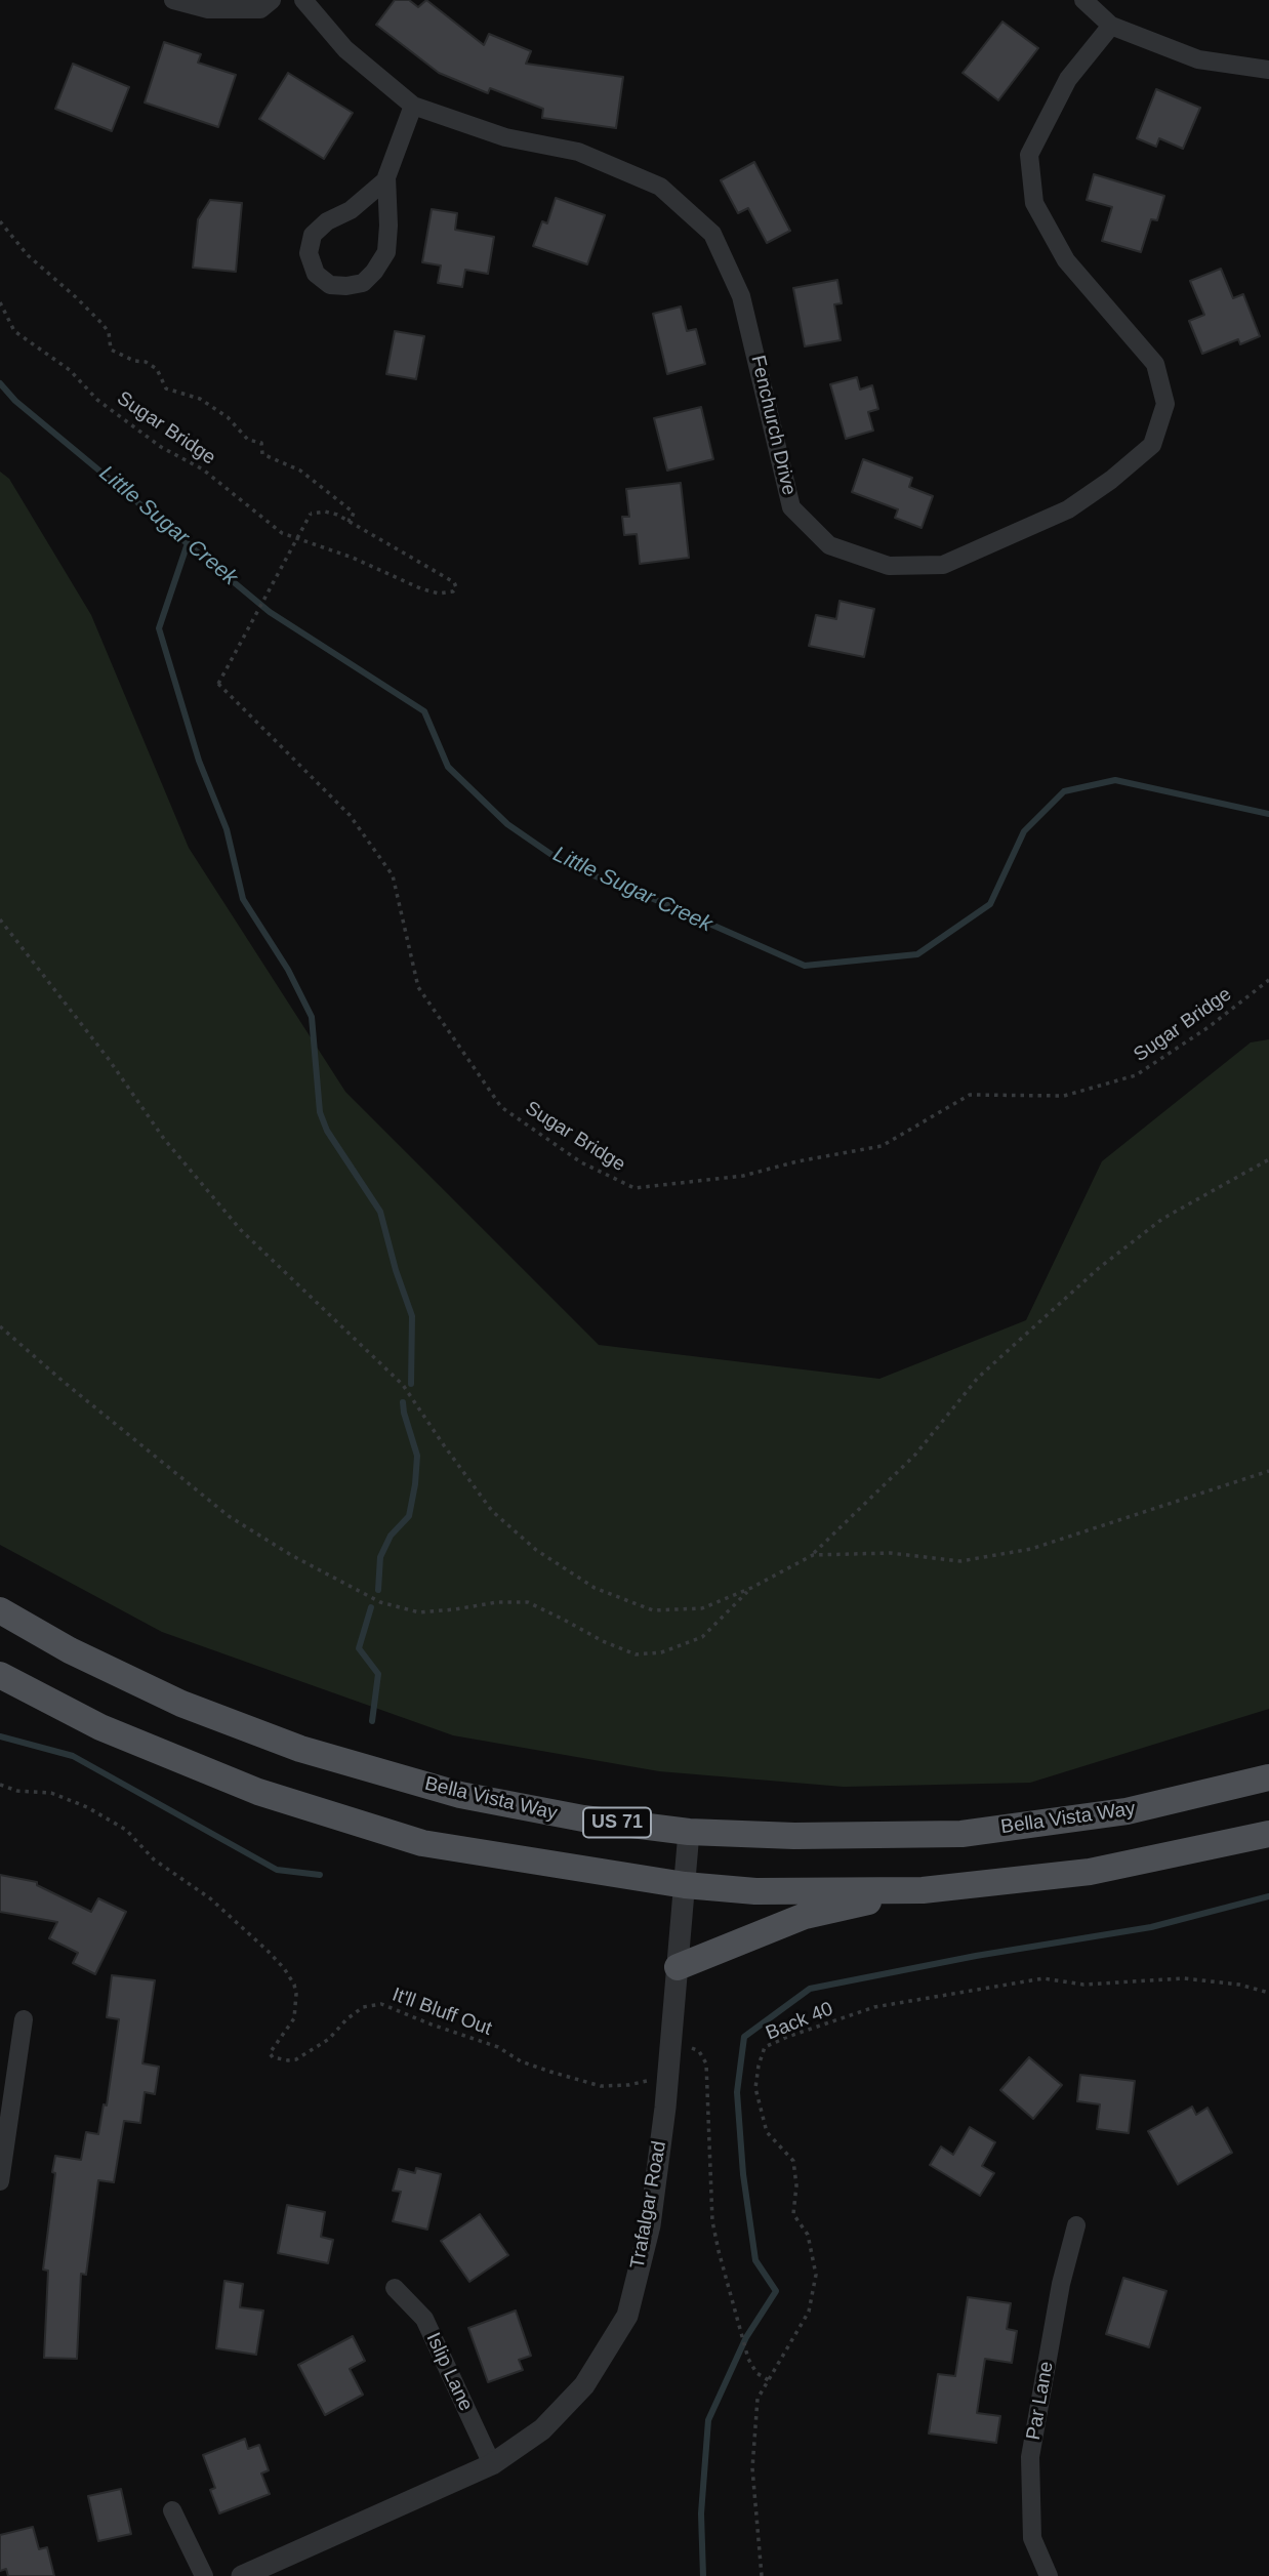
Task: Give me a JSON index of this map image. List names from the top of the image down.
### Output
{
  "streets": {
    "main road": ["Bella Vista Way", "US 71"],
    "street": [
      "Fenchurch Drive",
      "Trafalgar Road",
      "Islip Lane",
      "Par Lane"
    ],
    "path": ["Sugar Bridge", "It'll Bluff Out", "Back 40"]
  },
  "crossings": [
    ["Bella Vista Way", "Trafalgar Road"],
    ["It'll Bluff Out", "Trafalgar Road"],
    ["Trafalgar Road", "Islip Lane"]
  ],
  "water": ["Little Sugar Creek"]
}
